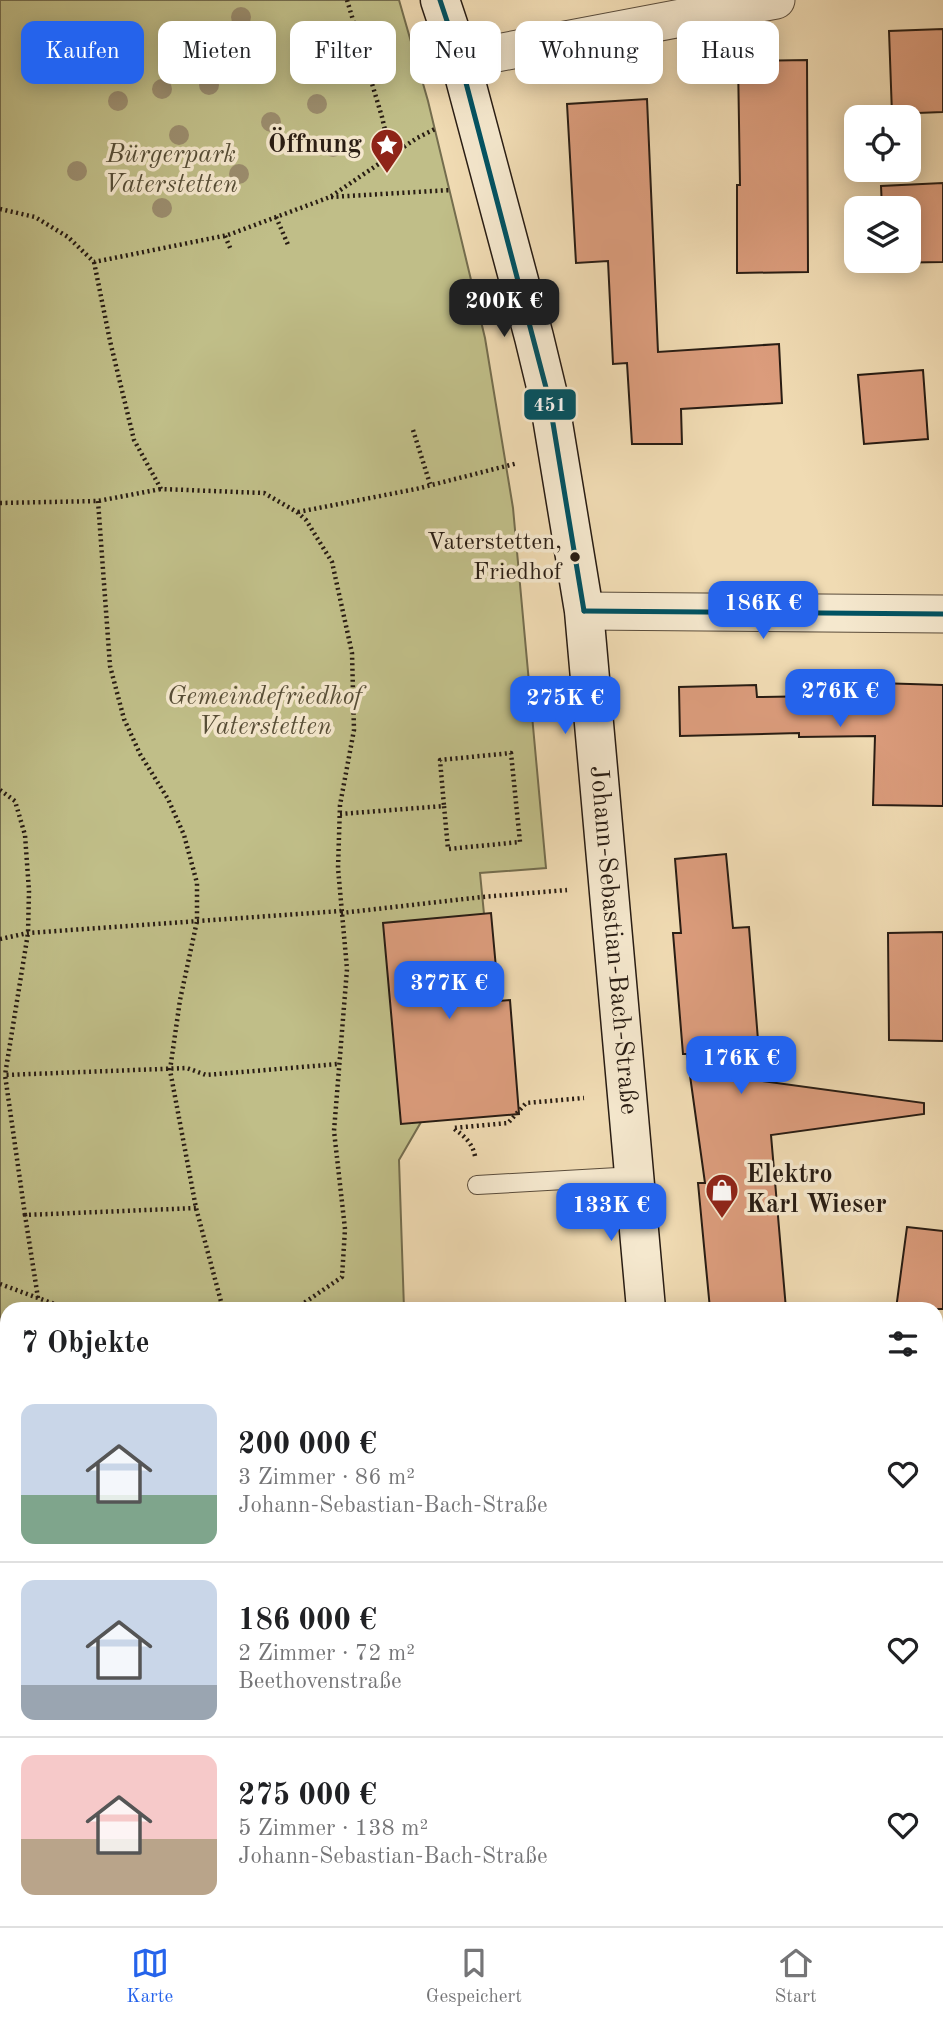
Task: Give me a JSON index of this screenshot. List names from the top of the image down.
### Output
{
  "streets": {
    "street": ["Johann-Sebastian-Bach-Straße"]
  },
  "parks": ["Bürgerpark Vaterstetten", "Gemeindefriedhof Vaterstetten"],
  "places": {
    "place": ["Öffnung"],
    "other": ["Vaterstetten, Friedhof"],
    "shop": ["Elektro Karl Wieser"]
  },
  "lines": ["transit line 451"],
  "page": {
    "chip": [
      "Kaufen",
      "Mieten",
      "Filter",
      "Neu",
      "Wohnung",
      "Haus"
    ],
    "price": [
      "200K €",
      "186K €",
      "276K €",
      "275K €",
      "377K €",
      "176K €",
      "133K €"
    ],
    "heading": "7 Objekte",
    "list": [
      {
        "name": "200 000 €",
        "note": "3 Zimmer · 86 m² · Johann-Sebastian-Bach-Straße"
      },
      {
        "name": "186 000 €",
        "note": "2 Zimmer · 72 m² · Beethovenstraße"
      },
      {
        "name": "275 000 €",
        "note": "5 Zimmer · 138 m² · Johann-Sebastian-Bach-Straße"
      }
    ],
    "tabs": ["Karte", "Gespeichert", "Start"]
  }
}
